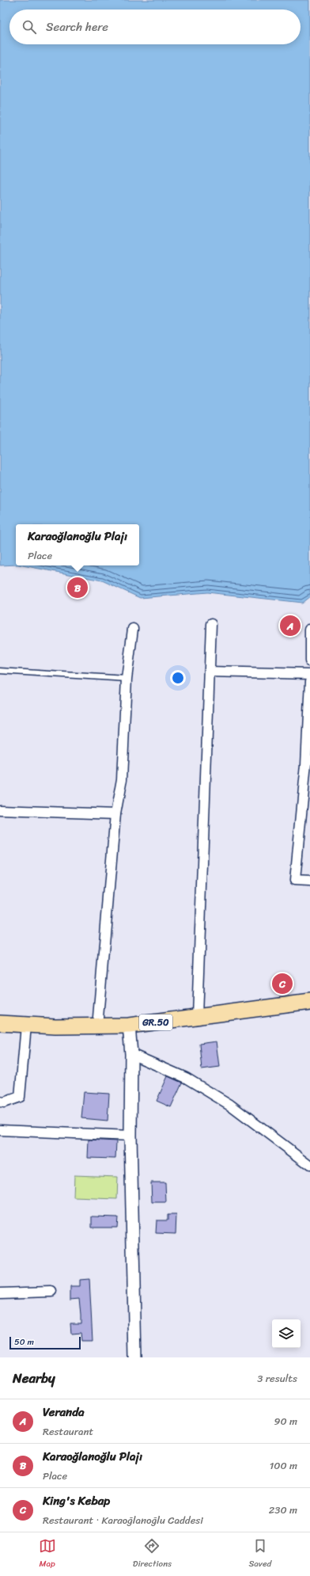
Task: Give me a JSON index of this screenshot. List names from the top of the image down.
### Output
{
  "streets": {
    "main road": ["GR.50"]
  },
  "scale_bar": "50 m",
  "page": {
    "search": "Search here",
    "popup": ["Karaoğlanoğlu Plajı", "Place"],
    "pins": ["B", "A", "C"],
    "scale": "50 m",
    "heading": ["Nearby", "3 results"],
    "list": [
      {
        "mark": "A",
        "name": "Veranda",
        "note": "Restaurant",
        "value": "90 m"
      },
      {
        "mark": "B",
        "name": "Karaoğlanoğlu Plajı",
        "note": "Place",
        "value": "100 m"
      },
      {
        "mark": "C",
        "name": "King's Kebap",
        "note": "Restaurant · Karaoğlanoğlu Caddesi",
        "value": "230 m"
      }
    ],
    "nav": ["Map", "Directions", "Saved"]
  }
}
